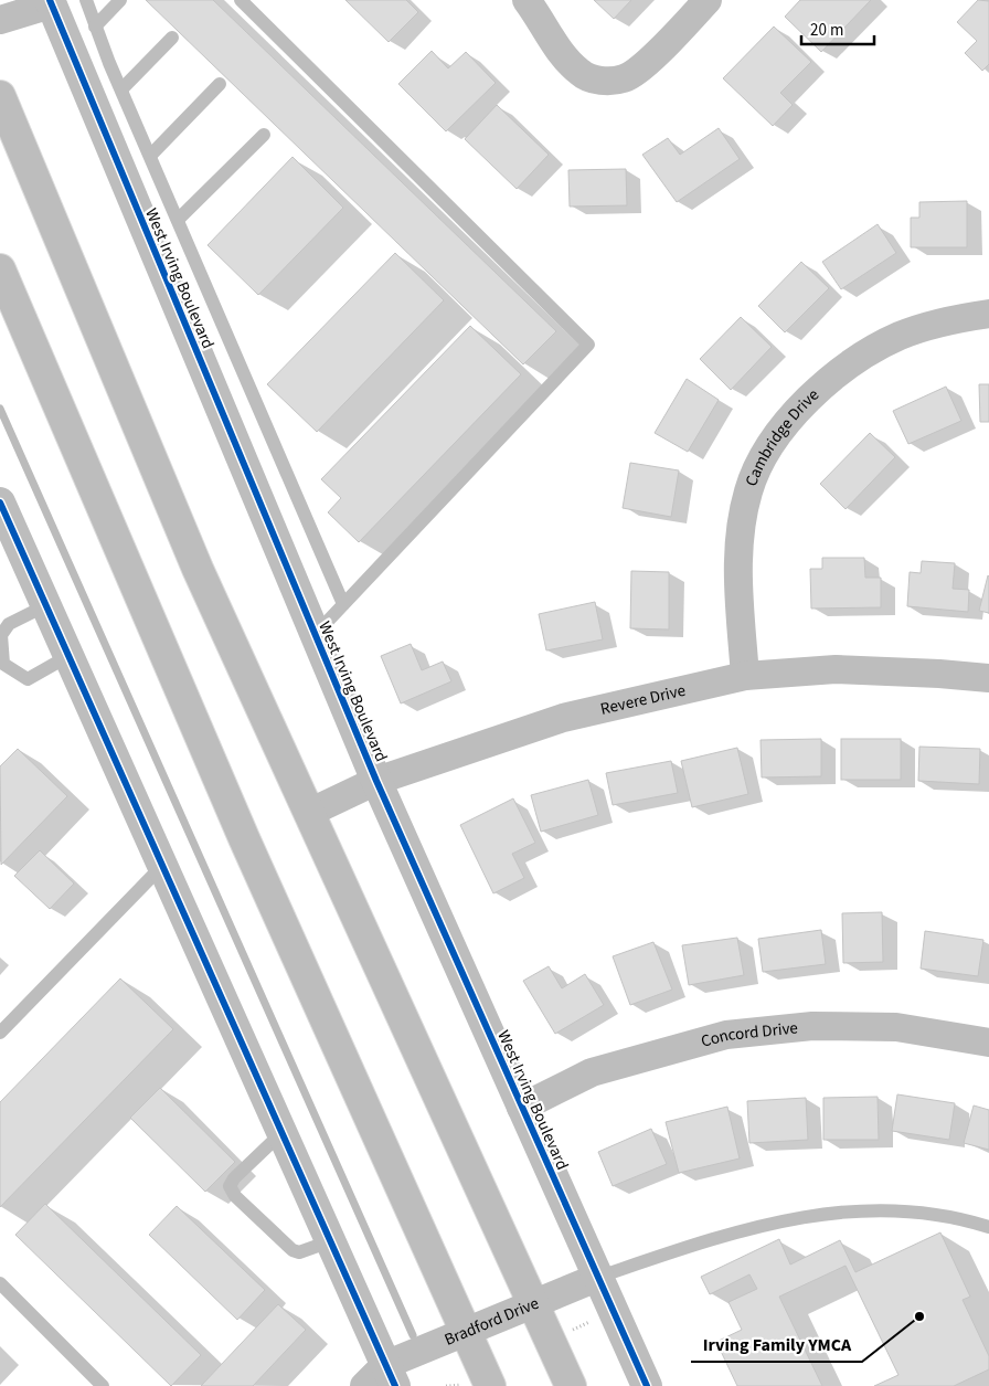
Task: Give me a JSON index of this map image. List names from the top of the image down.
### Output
{
  "streets": {
    "main road": ["West Irving Boulevard"],
    "street": [
      "Cambridge Drive",
      "Revere Drive",
      "Concord Drive",
      "Bradford Drive"
    ]
  },
  "crossings": [
    ["West Irving Boulevard", "Revere Drive"],
    ["West Irving Boulevard", "Concord Drive"],
    ["West Irving Boulevard", "Bradford Drive"],
    ["Cambridge Drive", "Revere Drive"]
  ],
  "places": ["Irving Family YMCA"],
  "scale_bar": "20 m"
}
